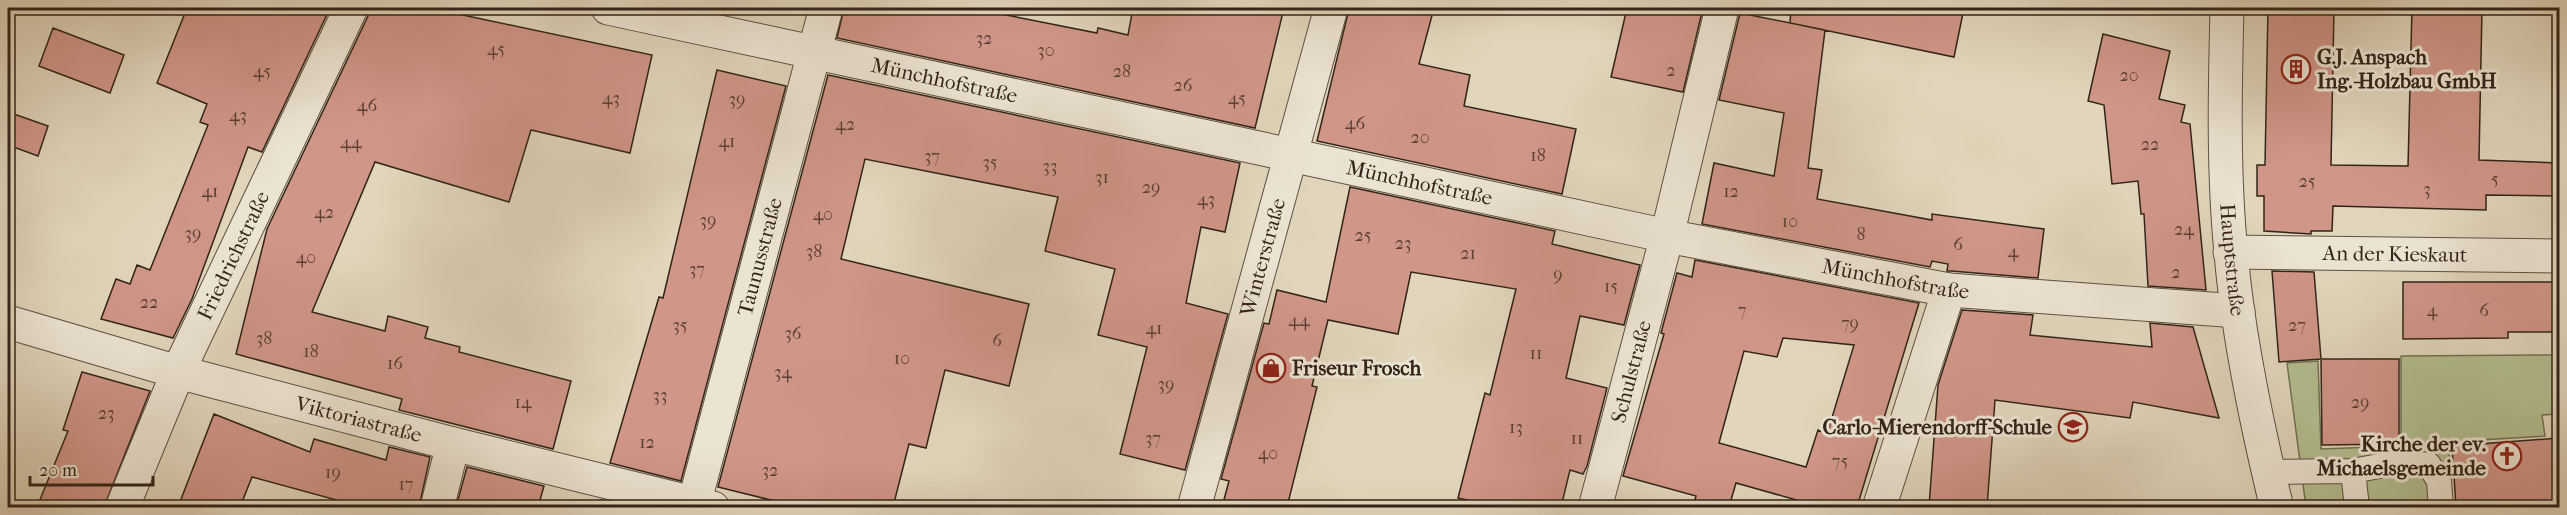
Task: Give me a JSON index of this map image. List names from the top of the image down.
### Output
{
  "streets": {
    "street": [
      "Münchhofstraße",
      "An der Kieskaut",
      "Friedrichstraße",
      "Taunusstraße",
      "Winterstraße",
      "Hauptstraße",
      "Schulstraße",
      "Viktoriastraße"
    ]
  },
  "crossings": [
    ["Münchhofstraße", "Taunusstraße"],
    ["Münchhofstraße", "Winterstraße"],
    ["Münchhofstraße", "Hauptstraße"],
    ["Münchhofstraße", "Schulstraße"],
    ["An der Kieskaut", "Hauptstraße"],
    ["Friedrichstraße", "Viktoriastraße"],
    ["Taunusstraße", "Viktoriastraße"]
  ],
  "places": {
    "building": ["G.J. Anspach Ing.-Holzbau GmbH"],
    "shop": ["Friseur Frosch"],
    "school or university": ["Carlo-Mierendorff-Schule"],
    "church": ["Kirche der ev. Michaelsgemeinde"]
  },
  "house_numbers": [
    "32",
    "45",
    "30",
    "2",
    "45",
    "28",
    "20",
    "26",
    "43",
    "45",
    "39",
    "46",
    "43",
    "46",
    "42",
    "20",
    "41",
    "44",
    "22",
    "18",
    "37",
    "35",
    "33",
    "31",
    "5",
    "25",
    "29",
    "3",
    "41",
    "12",
    "43",
    "42",
    "40",
    "39",
    "10",
    "24",
    "39",
    "8",
    "25",
    "23",
    "6",
    "38",
    "4",
    "21",
    "40",
    "37",
    "2",
    "9",
    "15",
    "22",
    "7",
    "4",
    "6",
    "44",
    "79",
    "35",
    "27",
    "41",
    "36",
    "38",
    "6",
    "18",
    "11",
    "10",
    "16",
    "34",
    "39",
    "33",
    "14",
    "29",
    "23",
    "13",
    "37",
    "11",
    "12",
    "40",
    "75",
    "32",
    "19",
    "17"
  ],
  "scale_bar": "20 m"
}
